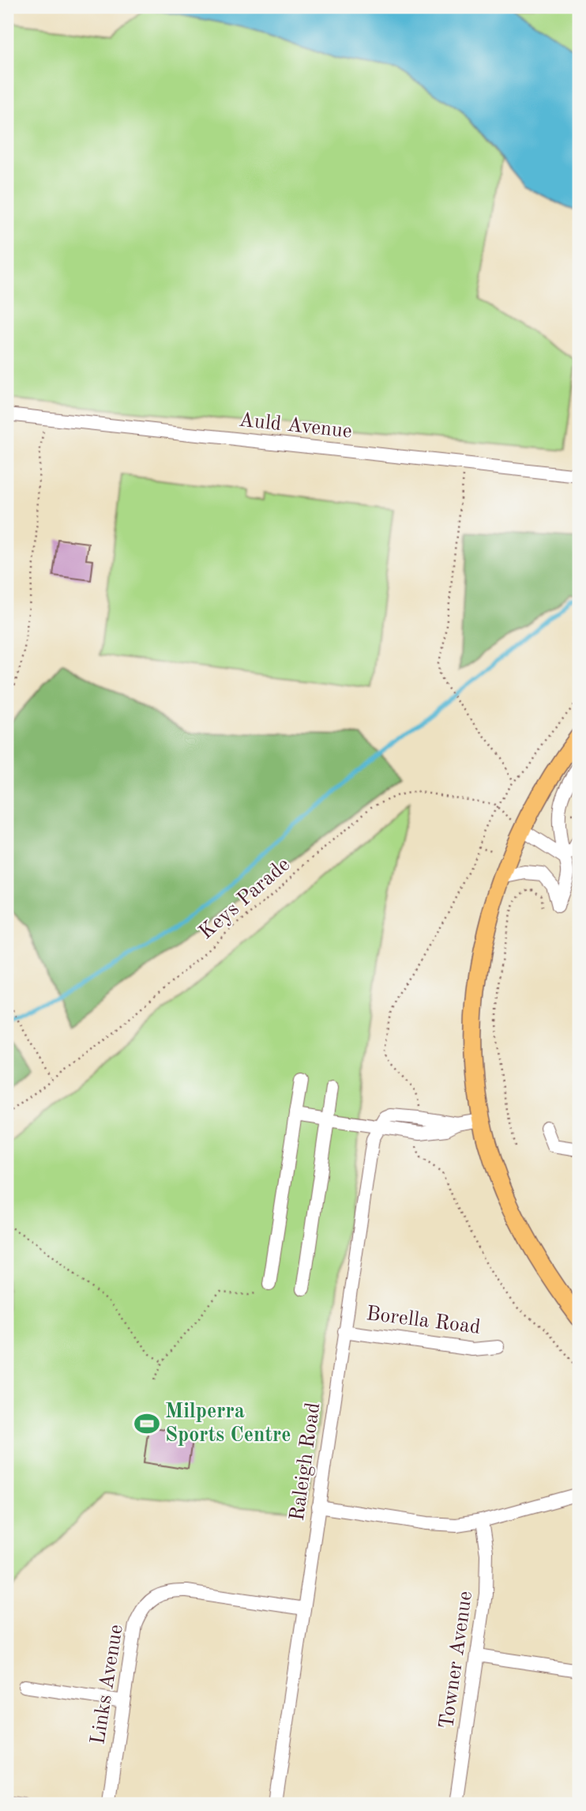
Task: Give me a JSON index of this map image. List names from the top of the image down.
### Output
{
  "streets": {
    "street": [
      "Auld Avenue",
      "Borella Road",
      "Raleigh Road",
      "Towner Avenue",
      "Links Avenue"
    ],
    "path": ["Keys Parade"]
  },
  "crossings": [
    ["Borella Road", "Raleigh Road"],
    ["Raleigh Road", "Links Avenue"]
  ],
  "places": {
    "sports": ["Milperra Sports Centre"]
  }
}
